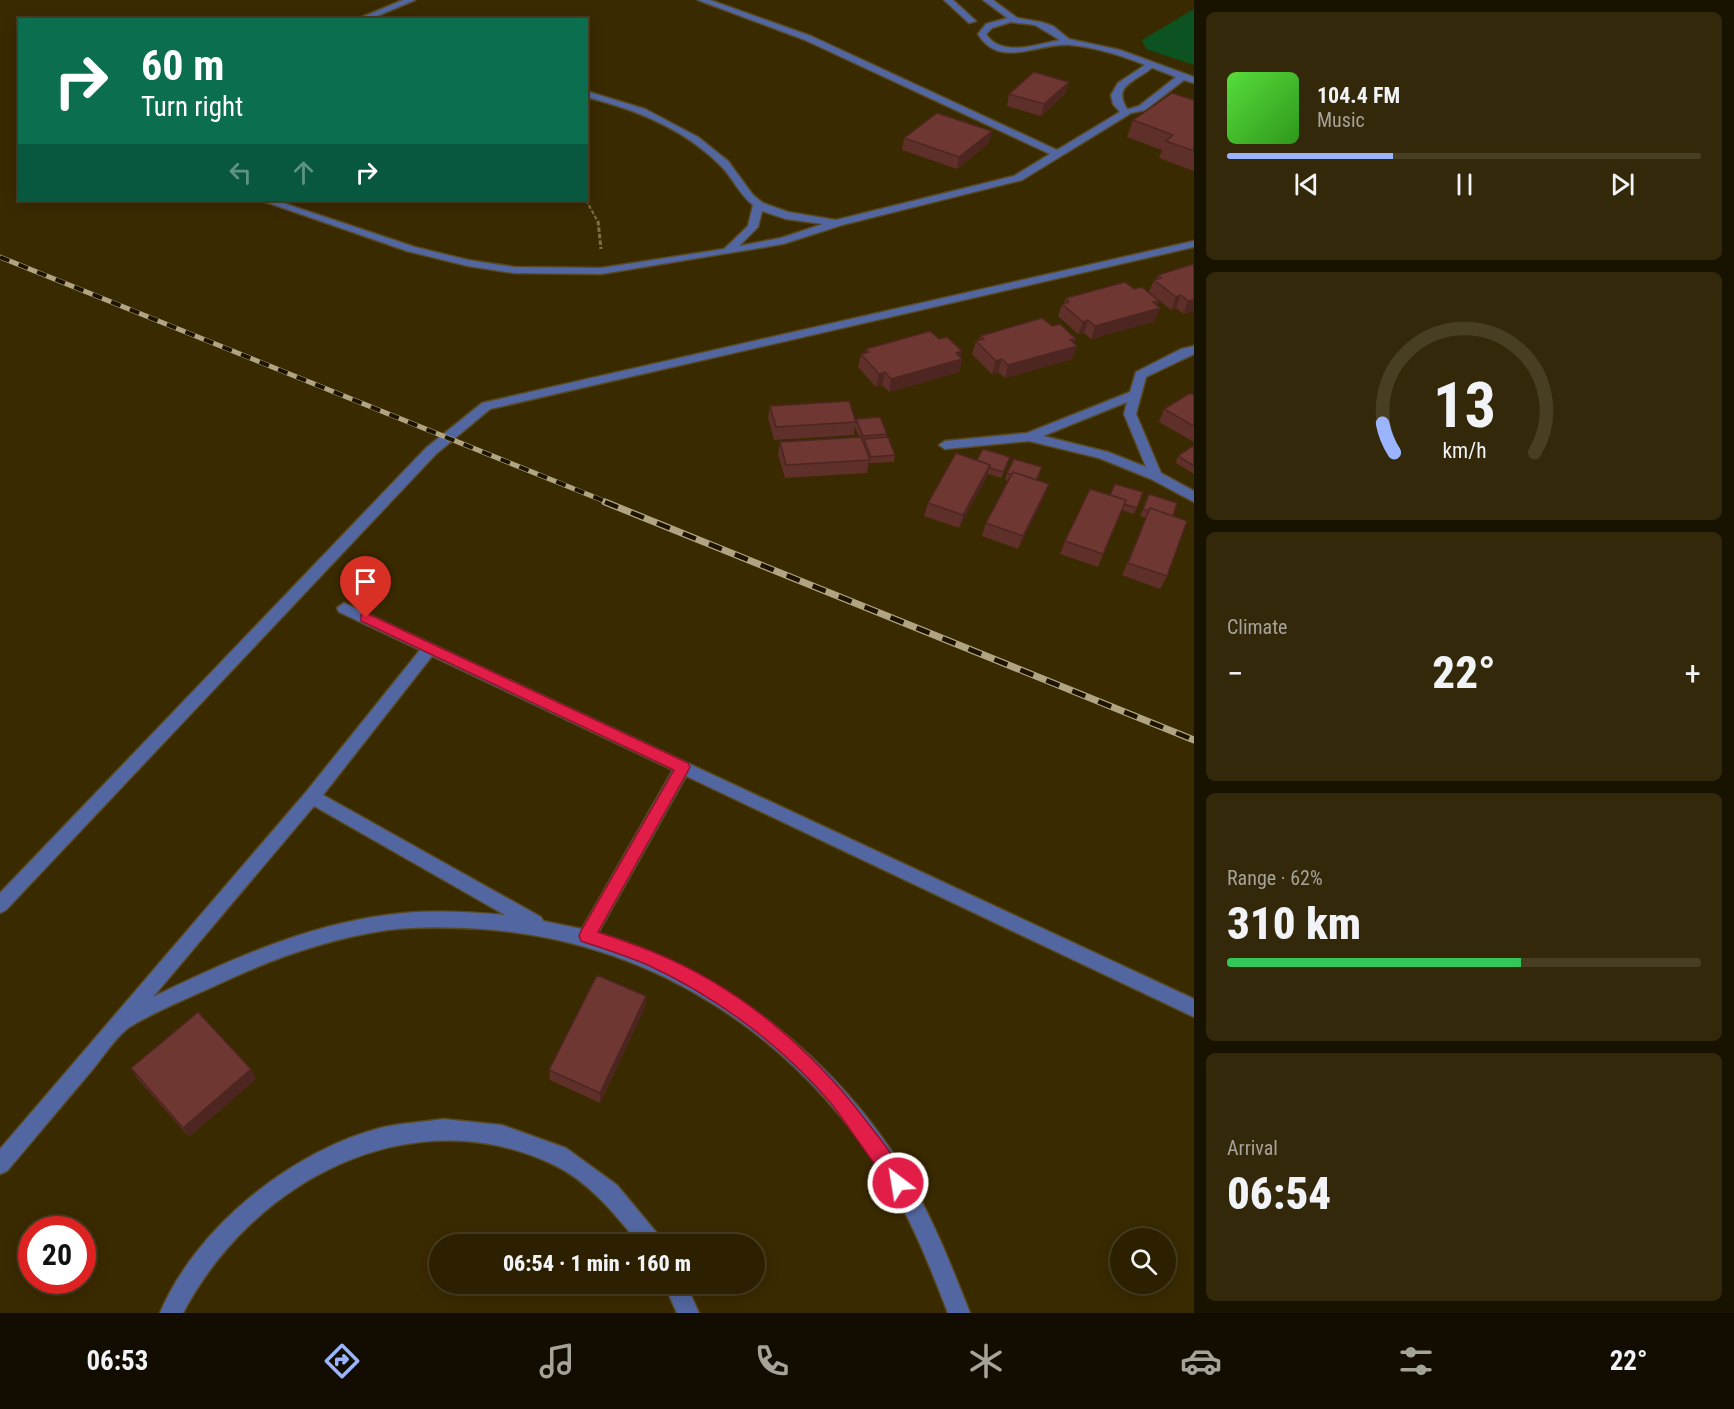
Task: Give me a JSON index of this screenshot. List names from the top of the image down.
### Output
{
  "page": {
    "turn": ["60 m", "Turn right"],
    "song": ["104.4 FM", "Music"],
    "tile": [
      "Climate",
      ["Range · 62%", "310 km"],
      ["Arrival", "06:54"]
    ],
    "heat": ["−", "22°", "+"],
    "limit": "20",
    "trip": "06:54 · 1 min · 160 m",
    "tabs": ["06:53", "22°"],
    "gauge": ["13", "km/h"]
  }
}
